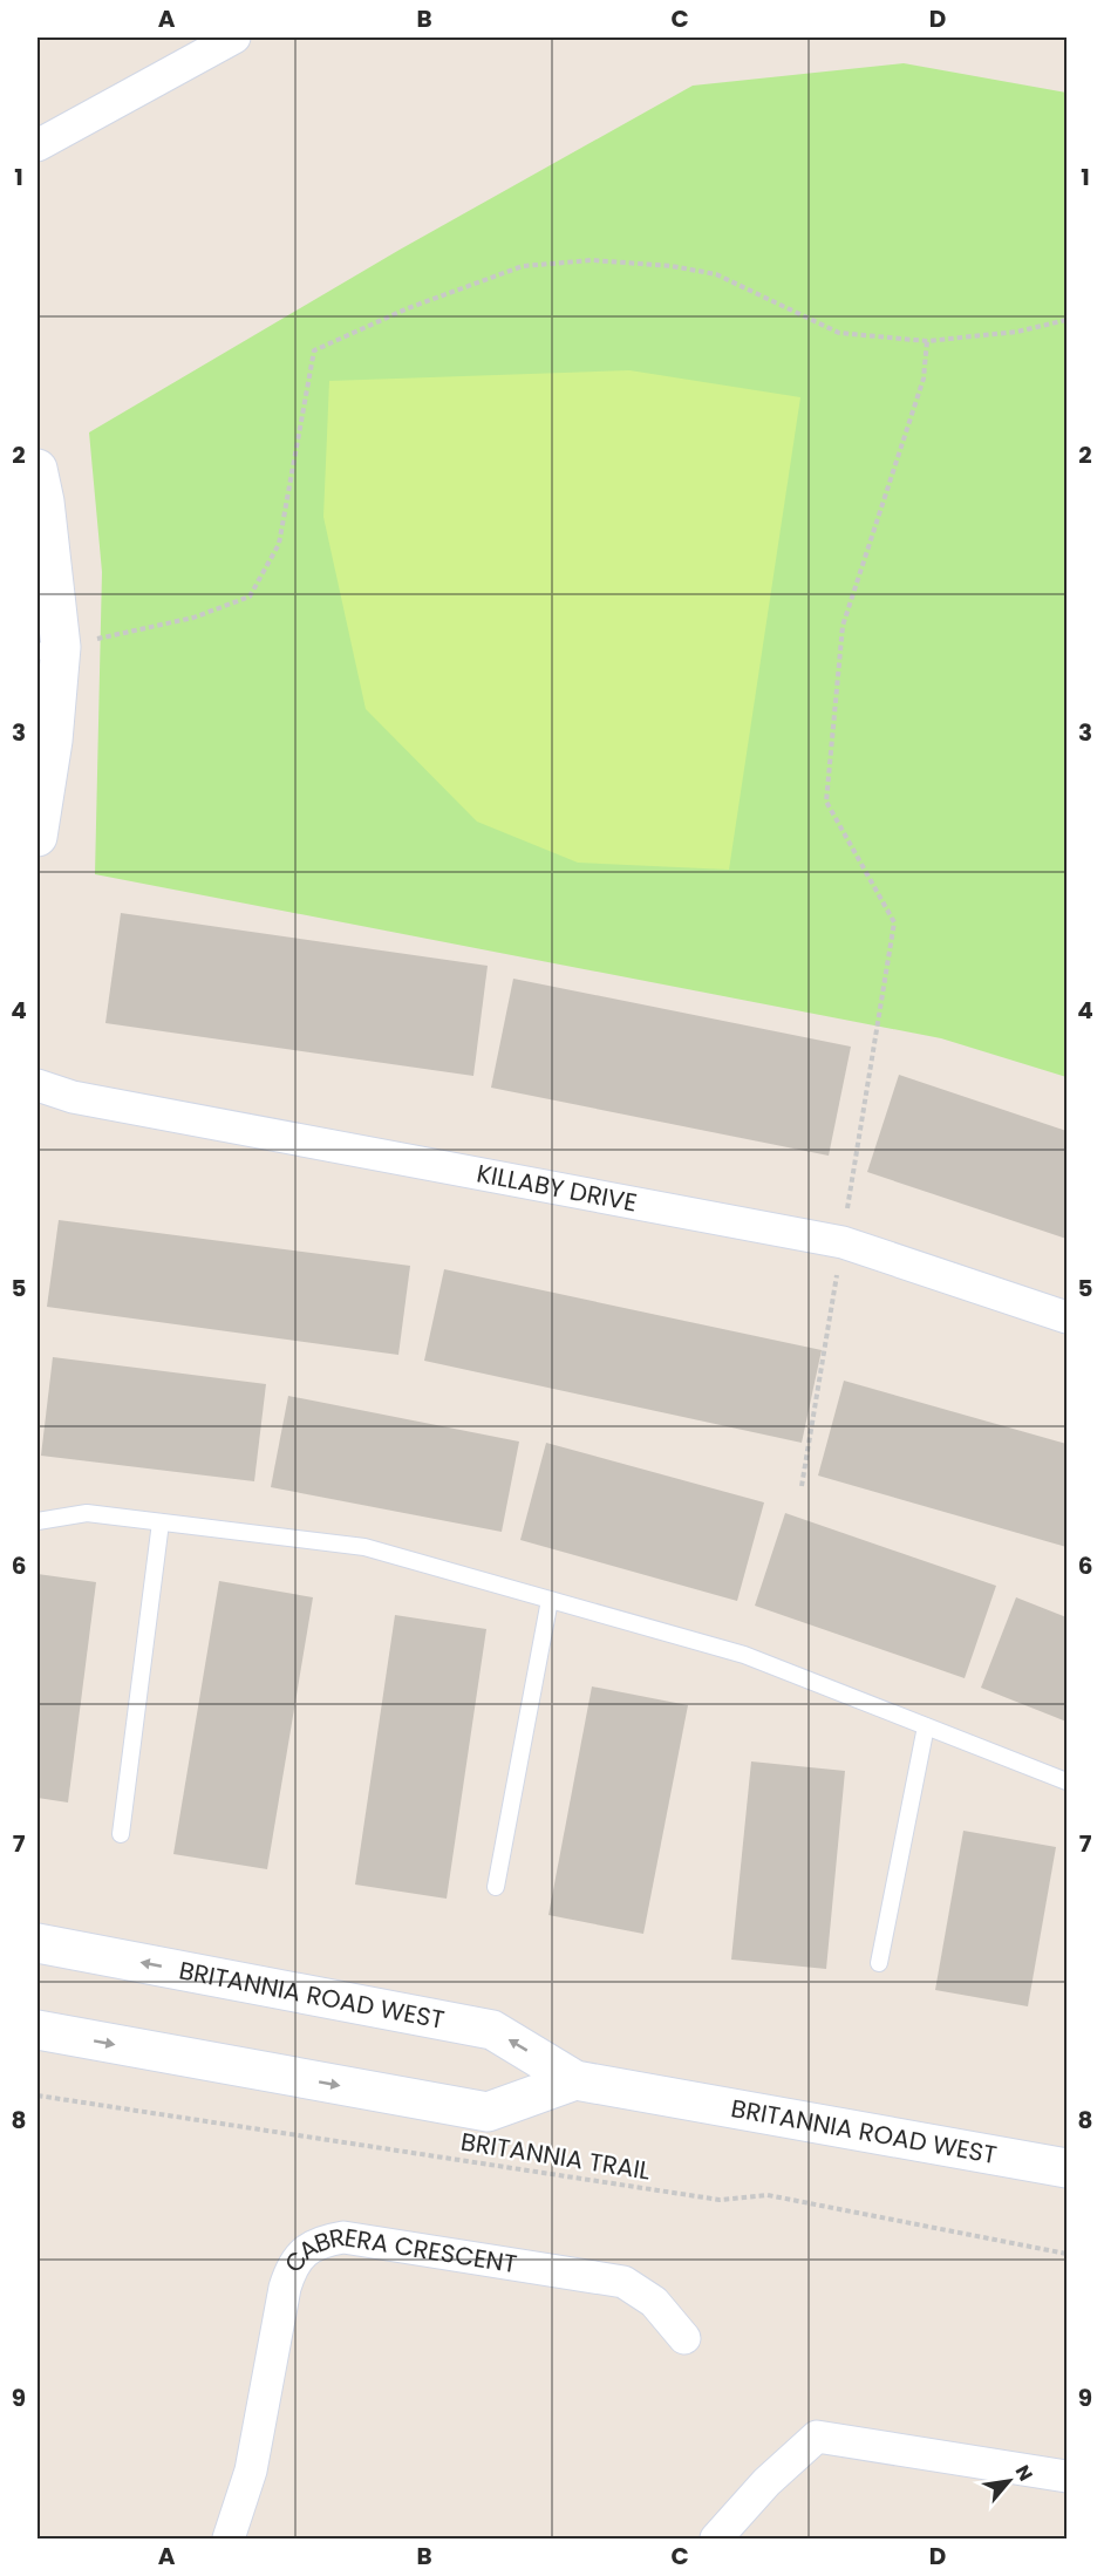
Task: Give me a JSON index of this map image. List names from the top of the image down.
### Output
{
  "streets": {
    "main road": ["BRITANNIA ROAD WEST"],
    "street": ["KILLABY DRIVE", "CABRERA CRESCENT"],
    "path": ["BRITANNIA TRAIL"]
  },
  "north": "top right",
  "grid": {
    "columns": [
      "A",
      "B",
      "C",
      "D"
    ],
    "rows": [
      "1",
      "2",
      "3",
      "4",
      "5",
      "6",
      "7",
      "8",
      "9"
    ]
  }
}
